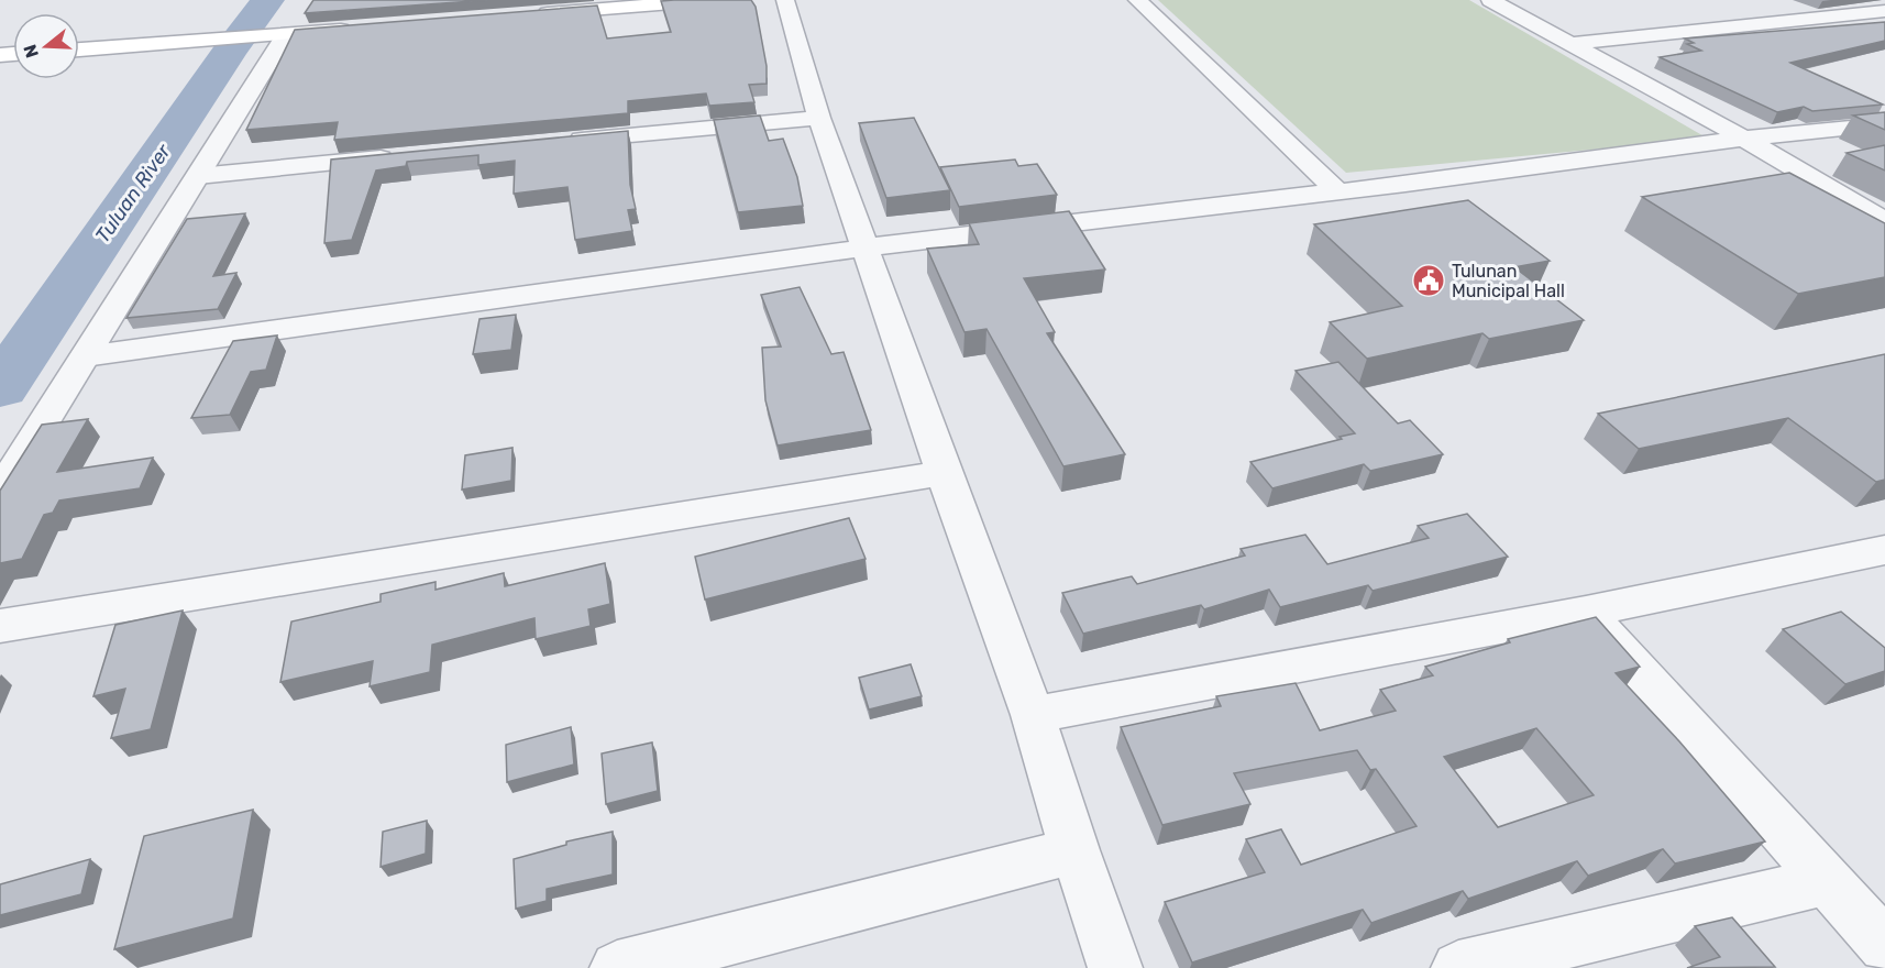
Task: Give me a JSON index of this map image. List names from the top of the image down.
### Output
{
  "water": ["Tuluan River"],
  "places": {
    "public building": ["Tulunan Municipal Hall"]
  },
  "north": "left"
}
